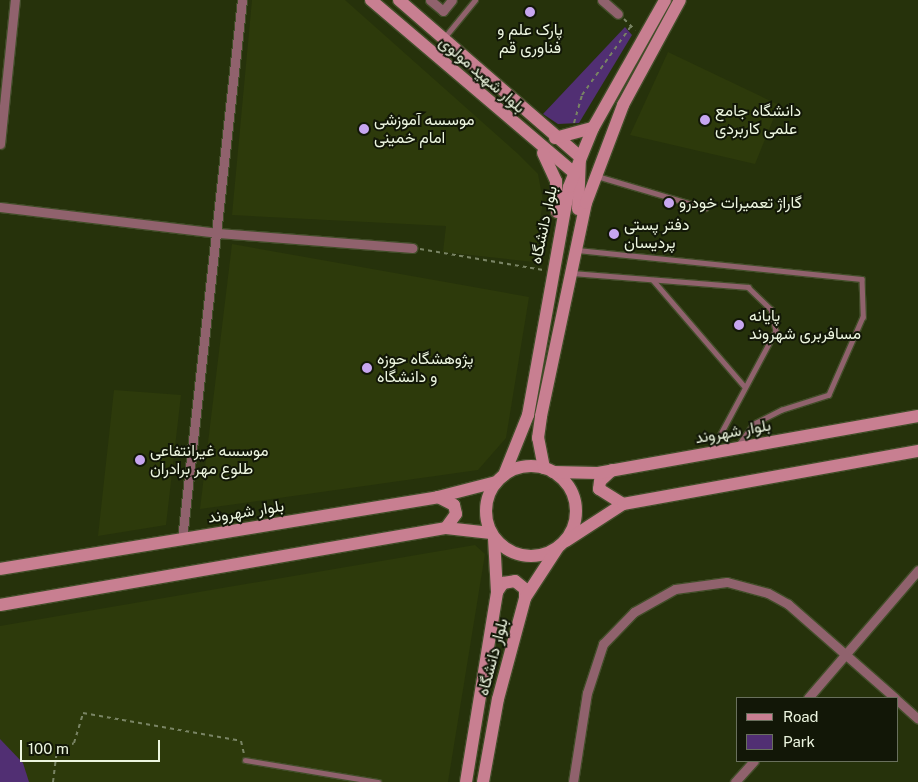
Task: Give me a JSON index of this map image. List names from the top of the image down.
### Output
{
  "streets": {
    "main road": ["بلوار شهید مولوی", "بلوار دانشگاه", "بلوار شهروند"]
  },
  "crossings": [
    ["بلوار شهید مولوی", "بلوار دانشگاه"],
    ["بلوار دانشگاه", "بلوار شهروند"]
  ],
  "places": [
    "پارک علم و فناوری قم",
    "دانشگاه جامع علمی کاربردی",
    "موسسه آموزشی امام خمینی",
    "گاراژ تعمیرات خودرو",
    "دفتر پستی پردیسان",
    "پایانه مسافربری شهروند",
    "پژوهشگاه حوزه و دانشگاه",
    "موسسه غیرانتفاعی طلوع مهر برادران"
  ],
  "legend": ["Road", "Park"],
  "scale_bar": "100 m"
}
